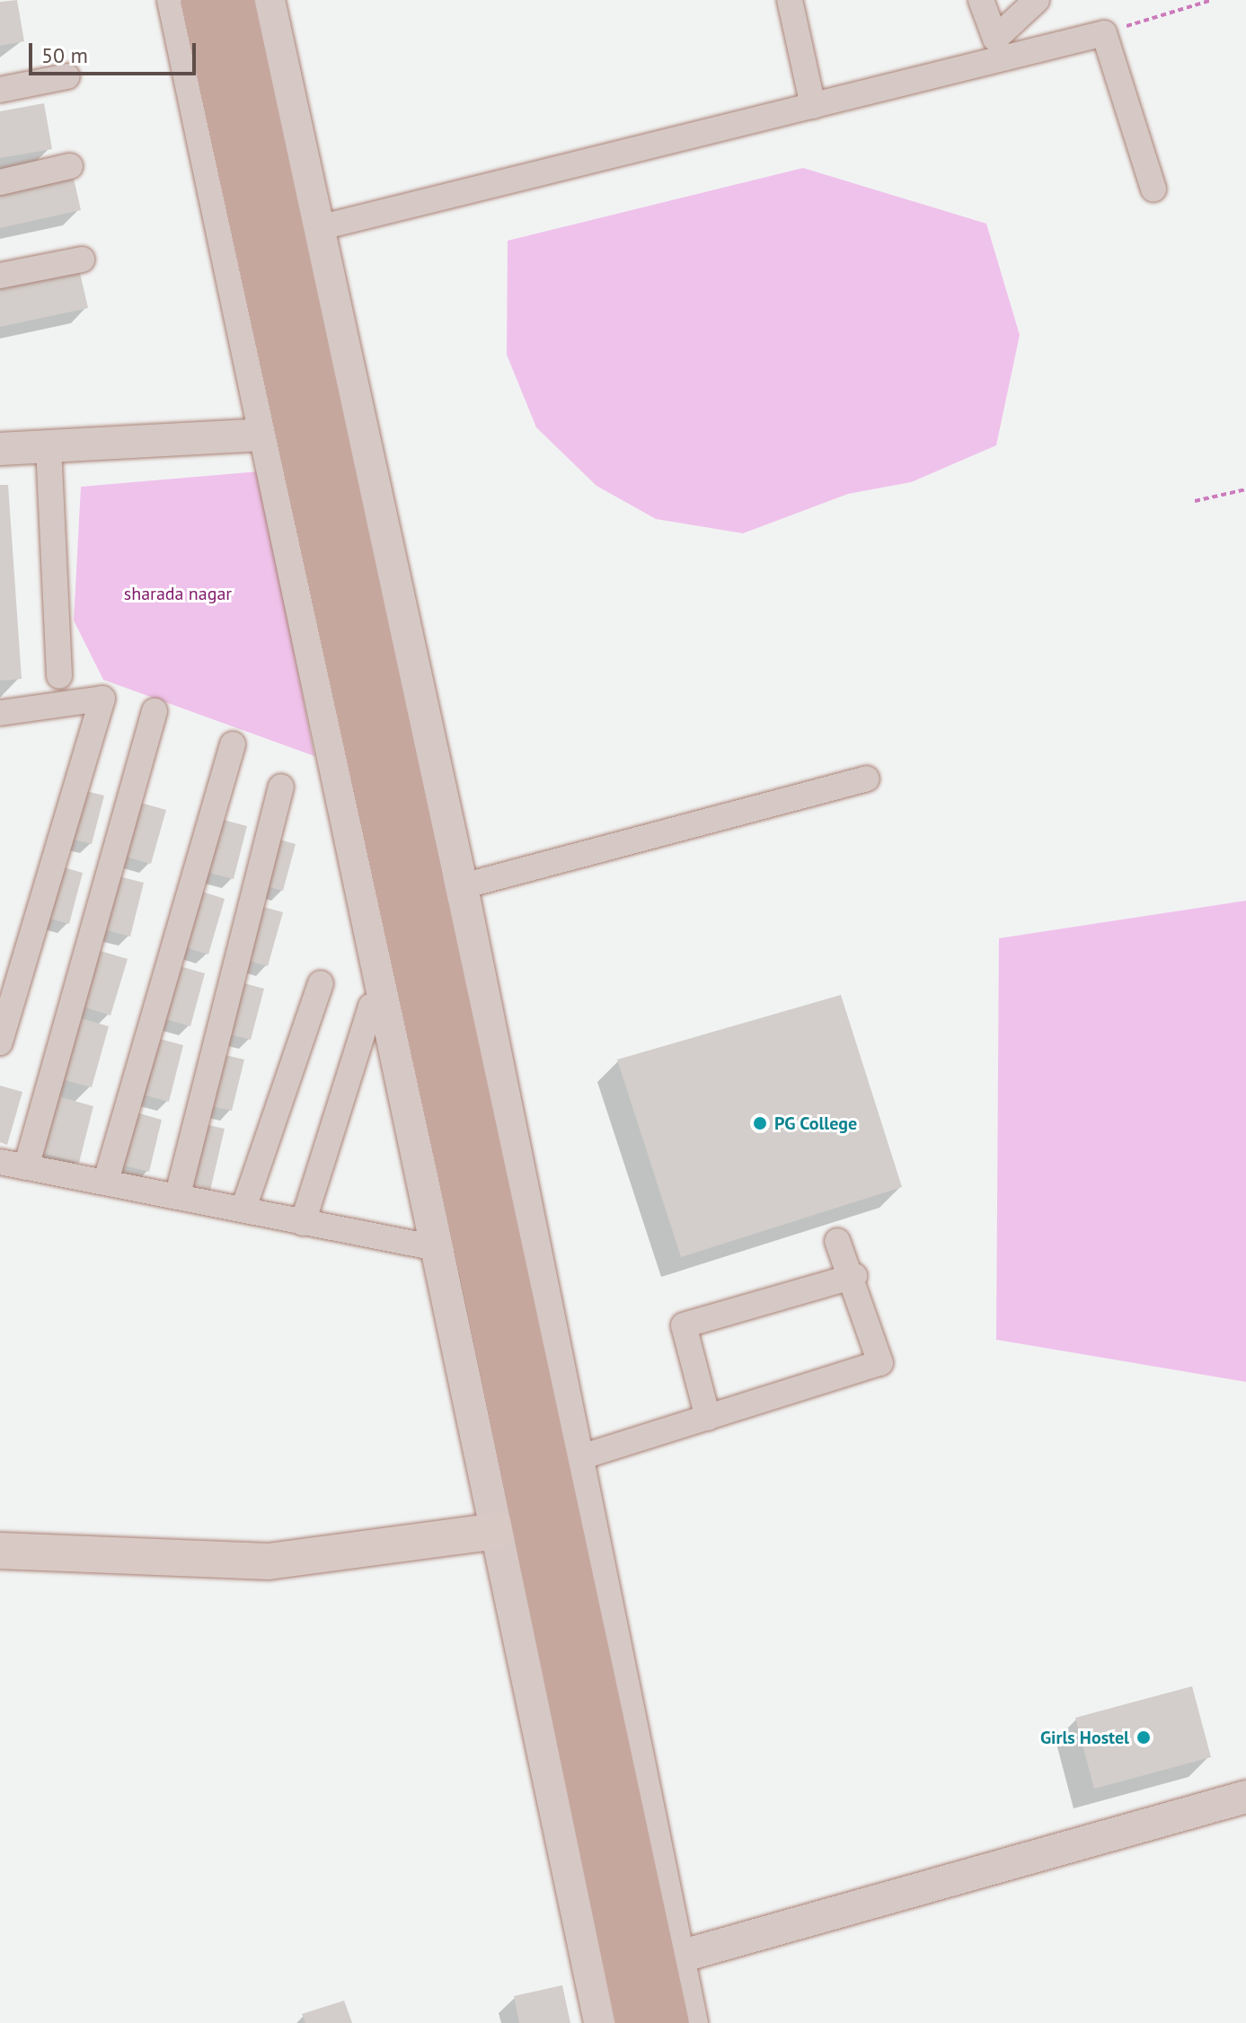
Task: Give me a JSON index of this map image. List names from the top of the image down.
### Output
{
  "parks": ["sharada nagar"],
  "places": ["PG College", "Girls Hostel"],
  "scale_bar": "50 m"
}
